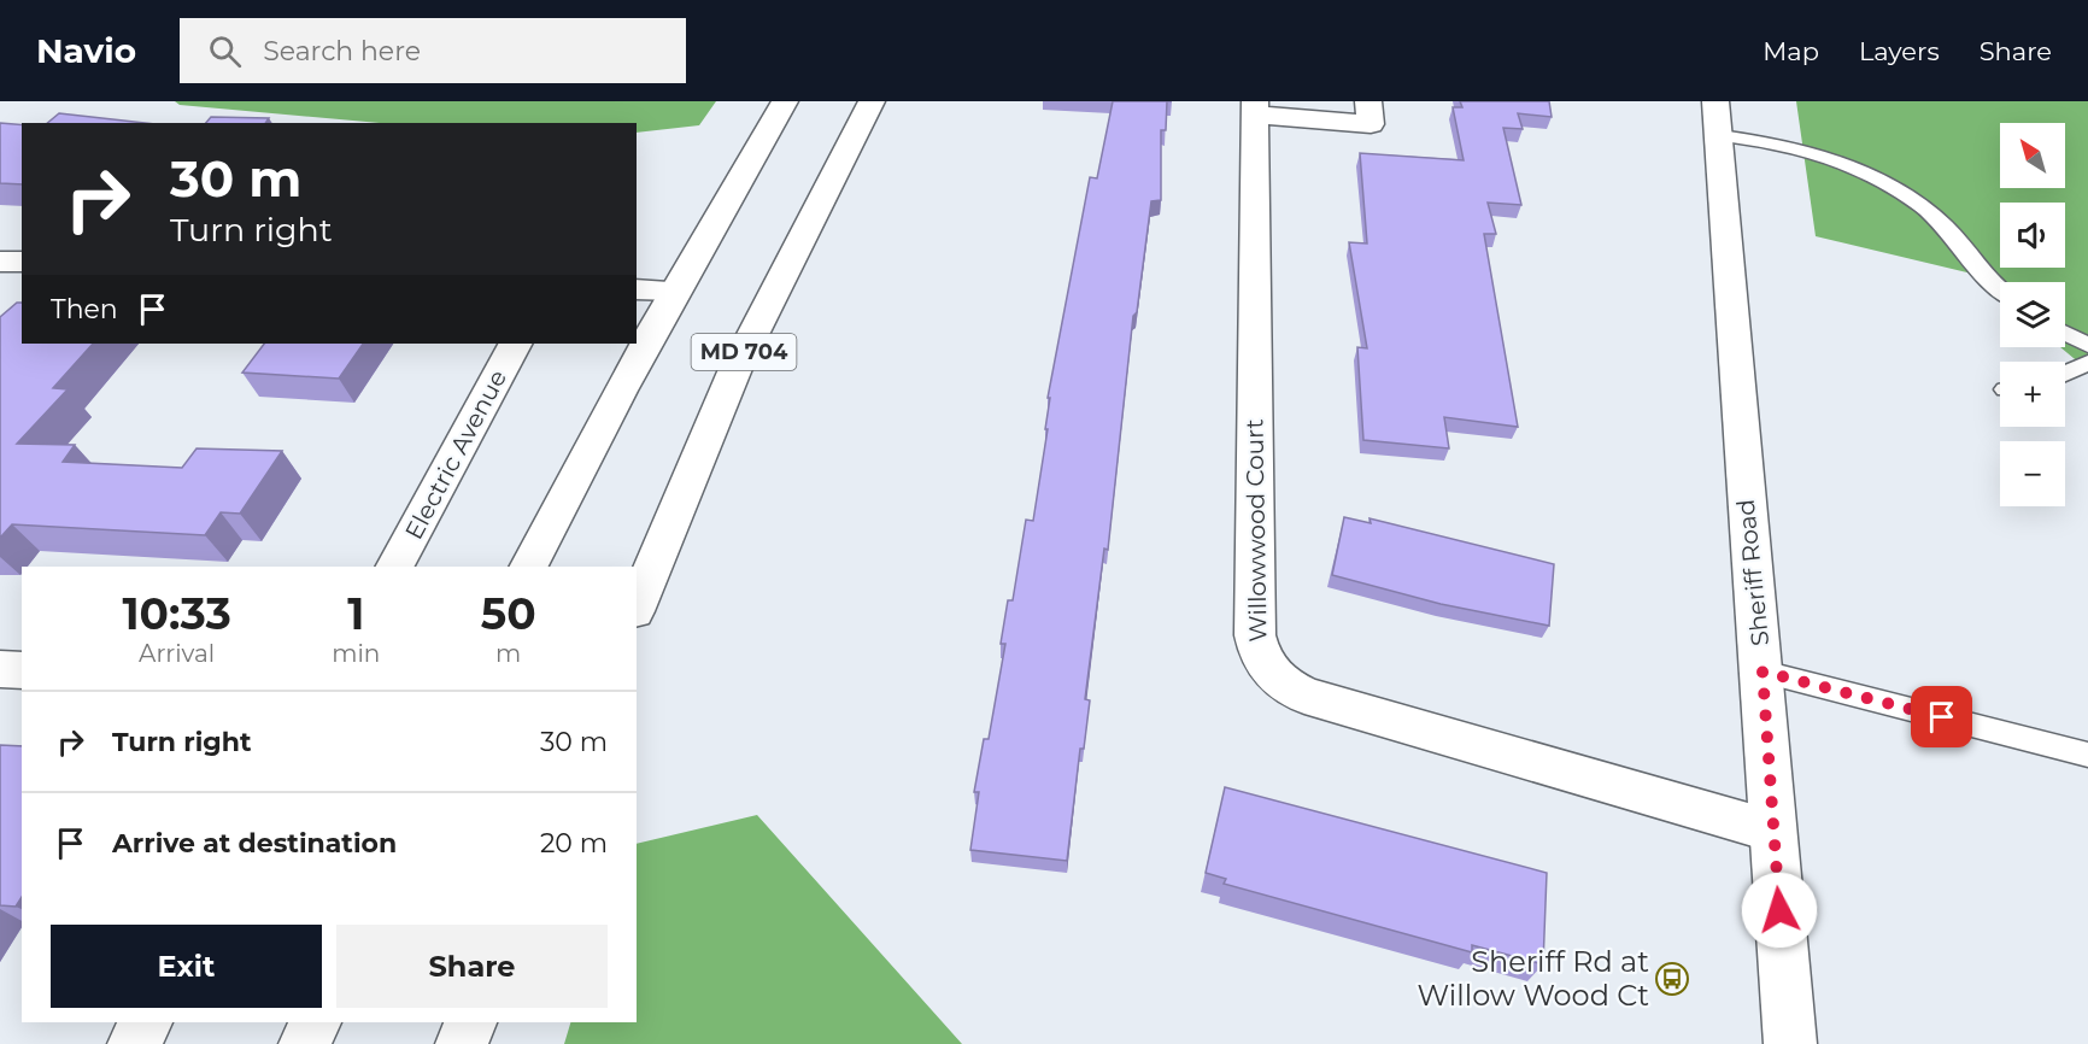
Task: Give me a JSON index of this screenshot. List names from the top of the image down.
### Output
{
  "streets": {
    "main road": [
      "MD 704",
      "Electric Avenue",
      "Willowwood Court",
      "Sheriff Road"
    ]
  },
  "crossings": [
    ["Willowwood Court", "Sheriff Road"]
  ],
  "places": {
    "bus stop": ["Sheriff Rd at Willow Wood Ct"]
  },
  "north": "top left",
  "page": {
    "header": "Navio",
    "search": "Search here",
    "nav": ["Map", "Layers", "Share"],
    "map_buttons": ["+", "−"],
    "turn": ["30 m", "Turn right"],
    "then": "Then",
    "eta": [
      "10:33",
      "Arrival",
      "1",
      "min",
      "50",
      "m"
    ],
    "list": [
      {
        "name": "Turn right",
        "value": "30 m"
      },
      {
        "name": "Arrive at destination",
        "value": "20 m"
      }
    ],
    "buttons": ["Exit", "Share"]
  }
}
